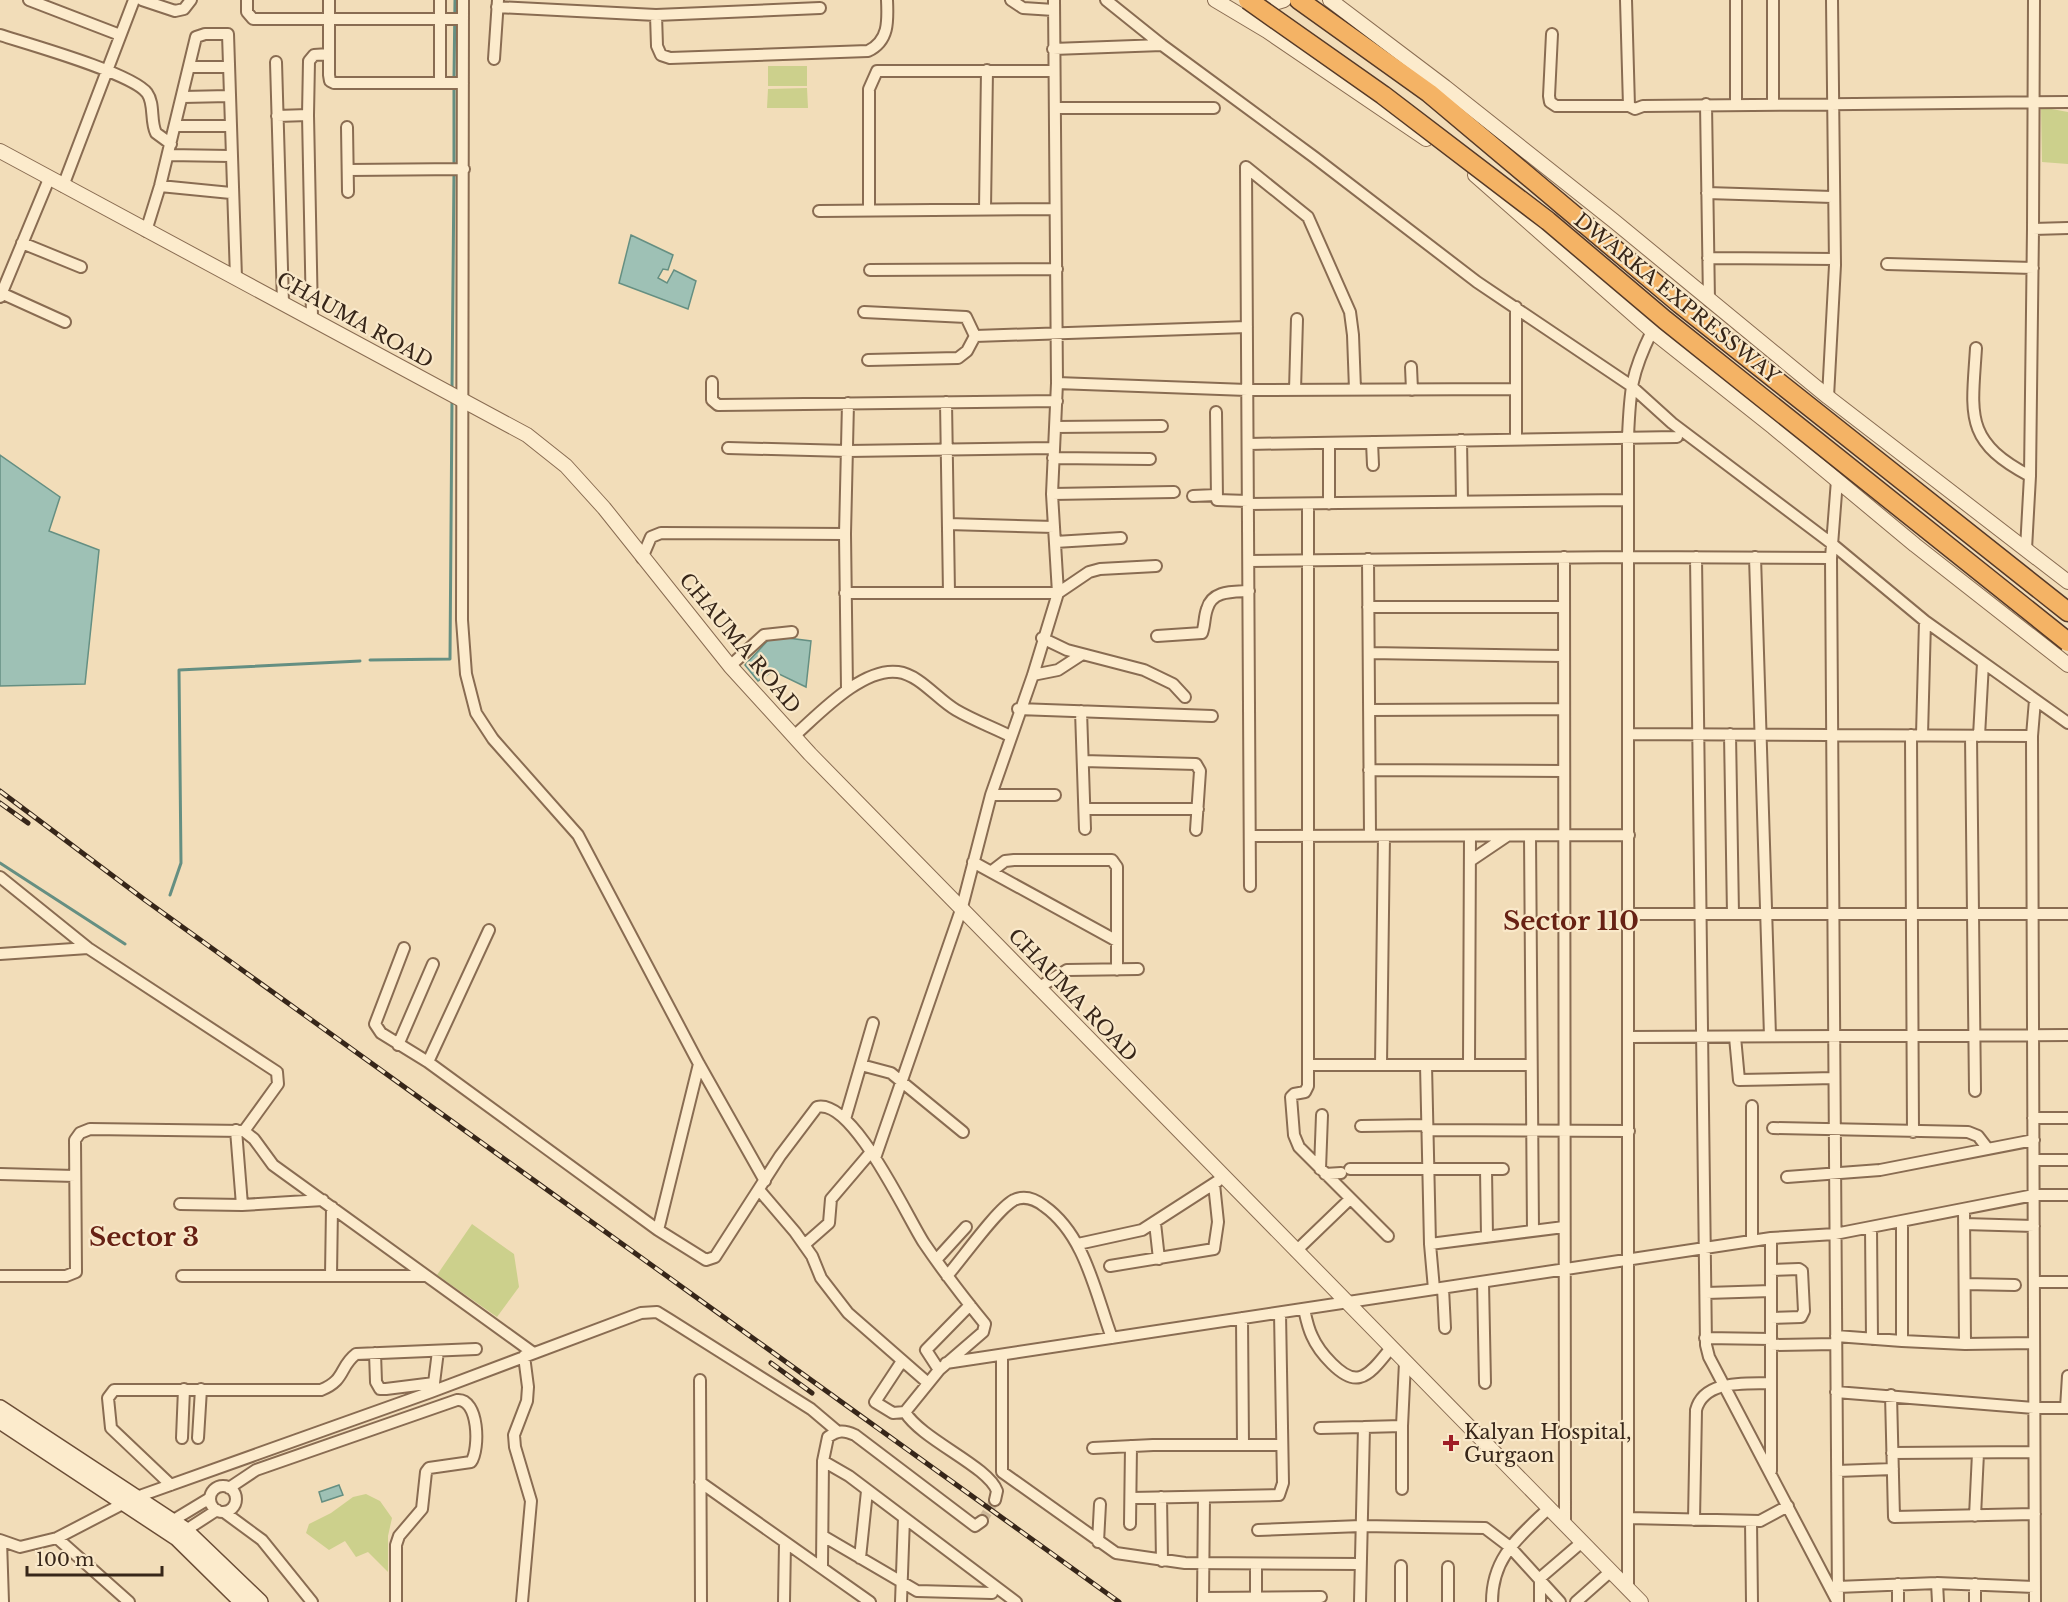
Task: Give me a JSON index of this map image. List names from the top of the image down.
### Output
{
  "streets": {
    "highway": ["DWARKA EXPRESSWAY"],
    "street": ["CHAUMA ROAD"]
  },
  "districts": ["Sector 110", "Sector 3"],
  "places": {
    "health": ["Kalyan Hospital, Gurgaon"]
  },
  "scale_bar": "100 m"
}
